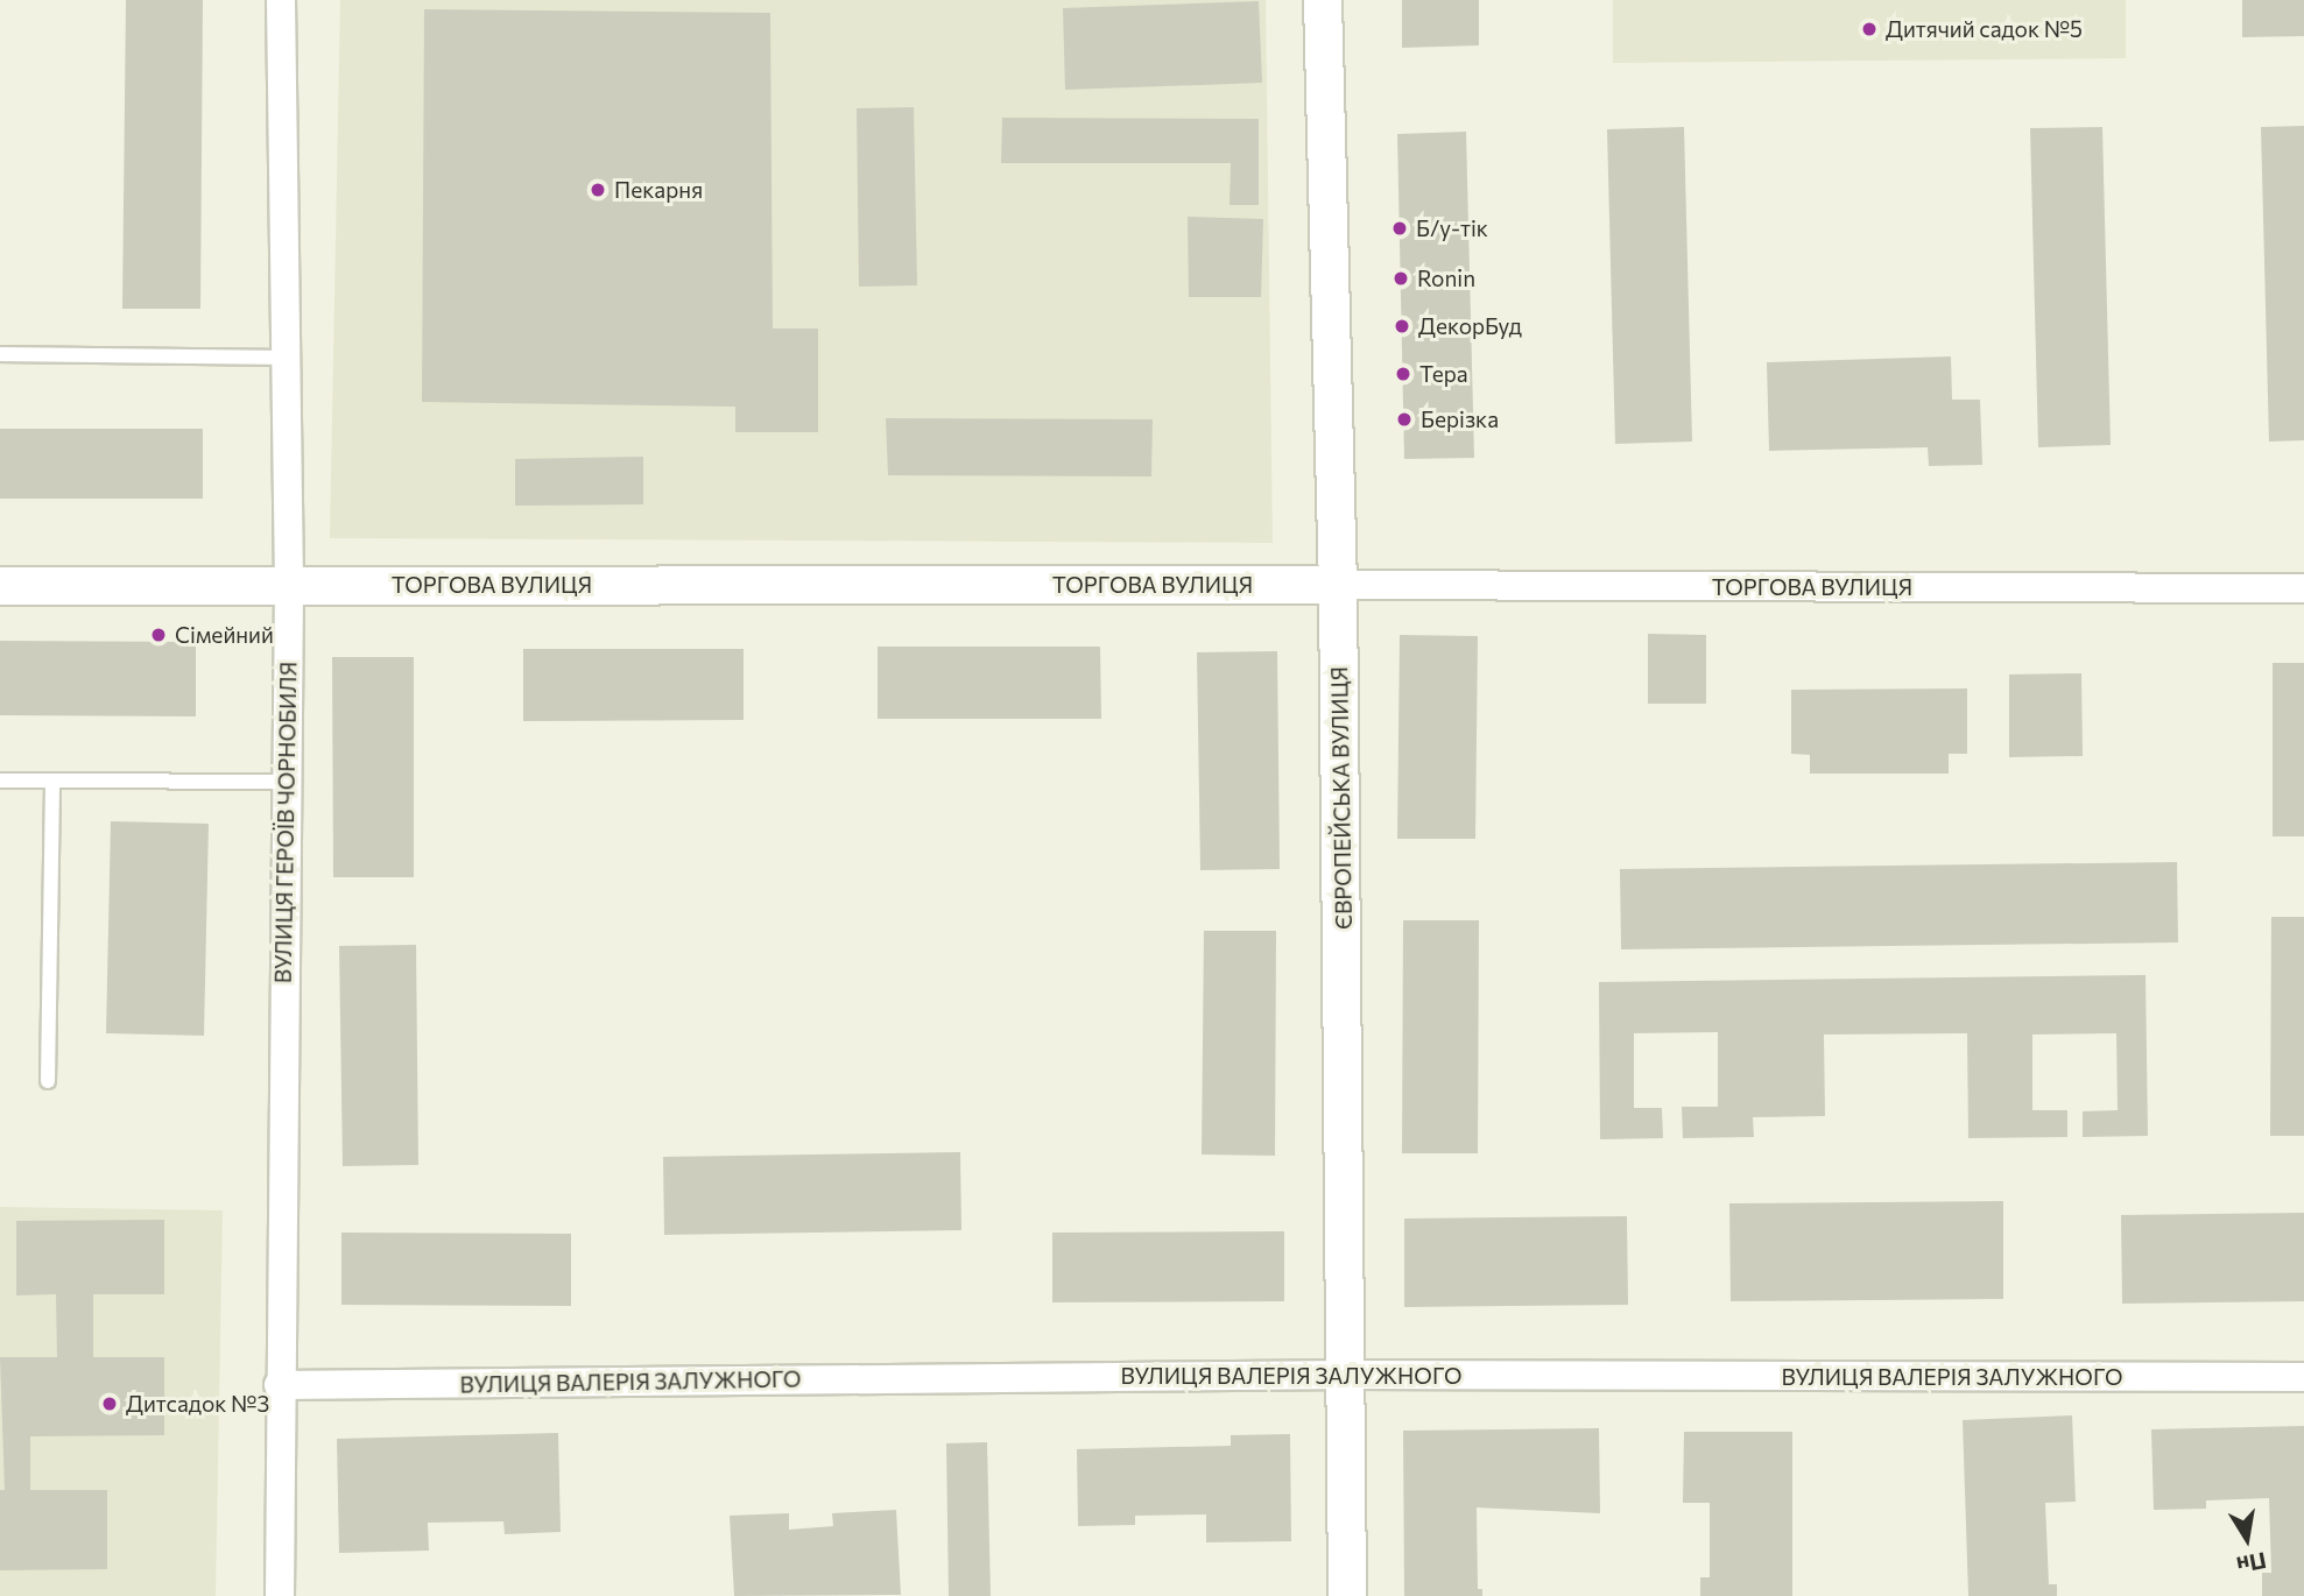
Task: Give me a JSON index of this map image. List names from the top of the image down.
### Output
{
  "streets": {
    "street": [
      "ТОРГОВА ВУЛИЦЯ",
      "ЄВРОПЕЙСЬКА ВУЛИЦЯ",
      "ВУЛИЦЯ ГЕРОЇВ ЧОРНОБИЛЯ",
      "ВУЛИЦЯ ВАЛЕРІЯ ЗАЛУЖНОГО"
    ]
  },
  "crossings": [
    ["ТОРГОВА ВУЛИЦЯ", "ЄВРОПЕЙСЬКА ВУЛИЦЯ"],
    ["ТОРГОВА ВУЛИЦЯ", "ВУЛИЦЯ ГЕРОЇВ ЧОРНОБИЛЯ"],
    ["ЄВРОПЕЙСЬКА ВУЛИЦЯ", "ВУЛИЦЯ ВАЛЕРІЯ ЗАЛУЖНОГО"],
    ["ВУЛИЦЯ ГЕРОЇВ ЧОРНОБИЛЯ", "ВУЛИЦЯ ВАЛЕРІЯ ЗАЛУЖНОГО"]
  ],
  "places": [
    "Дитячий садок №5",
    "Пекарня",
    "Б/у-тік",
    "Ronin",
    "ДекорБуд",
    "Тера",
    "Берізка",
    "Сімейний",
    "Дитсадок №3"
  ],
  "north": "bottom"
}
